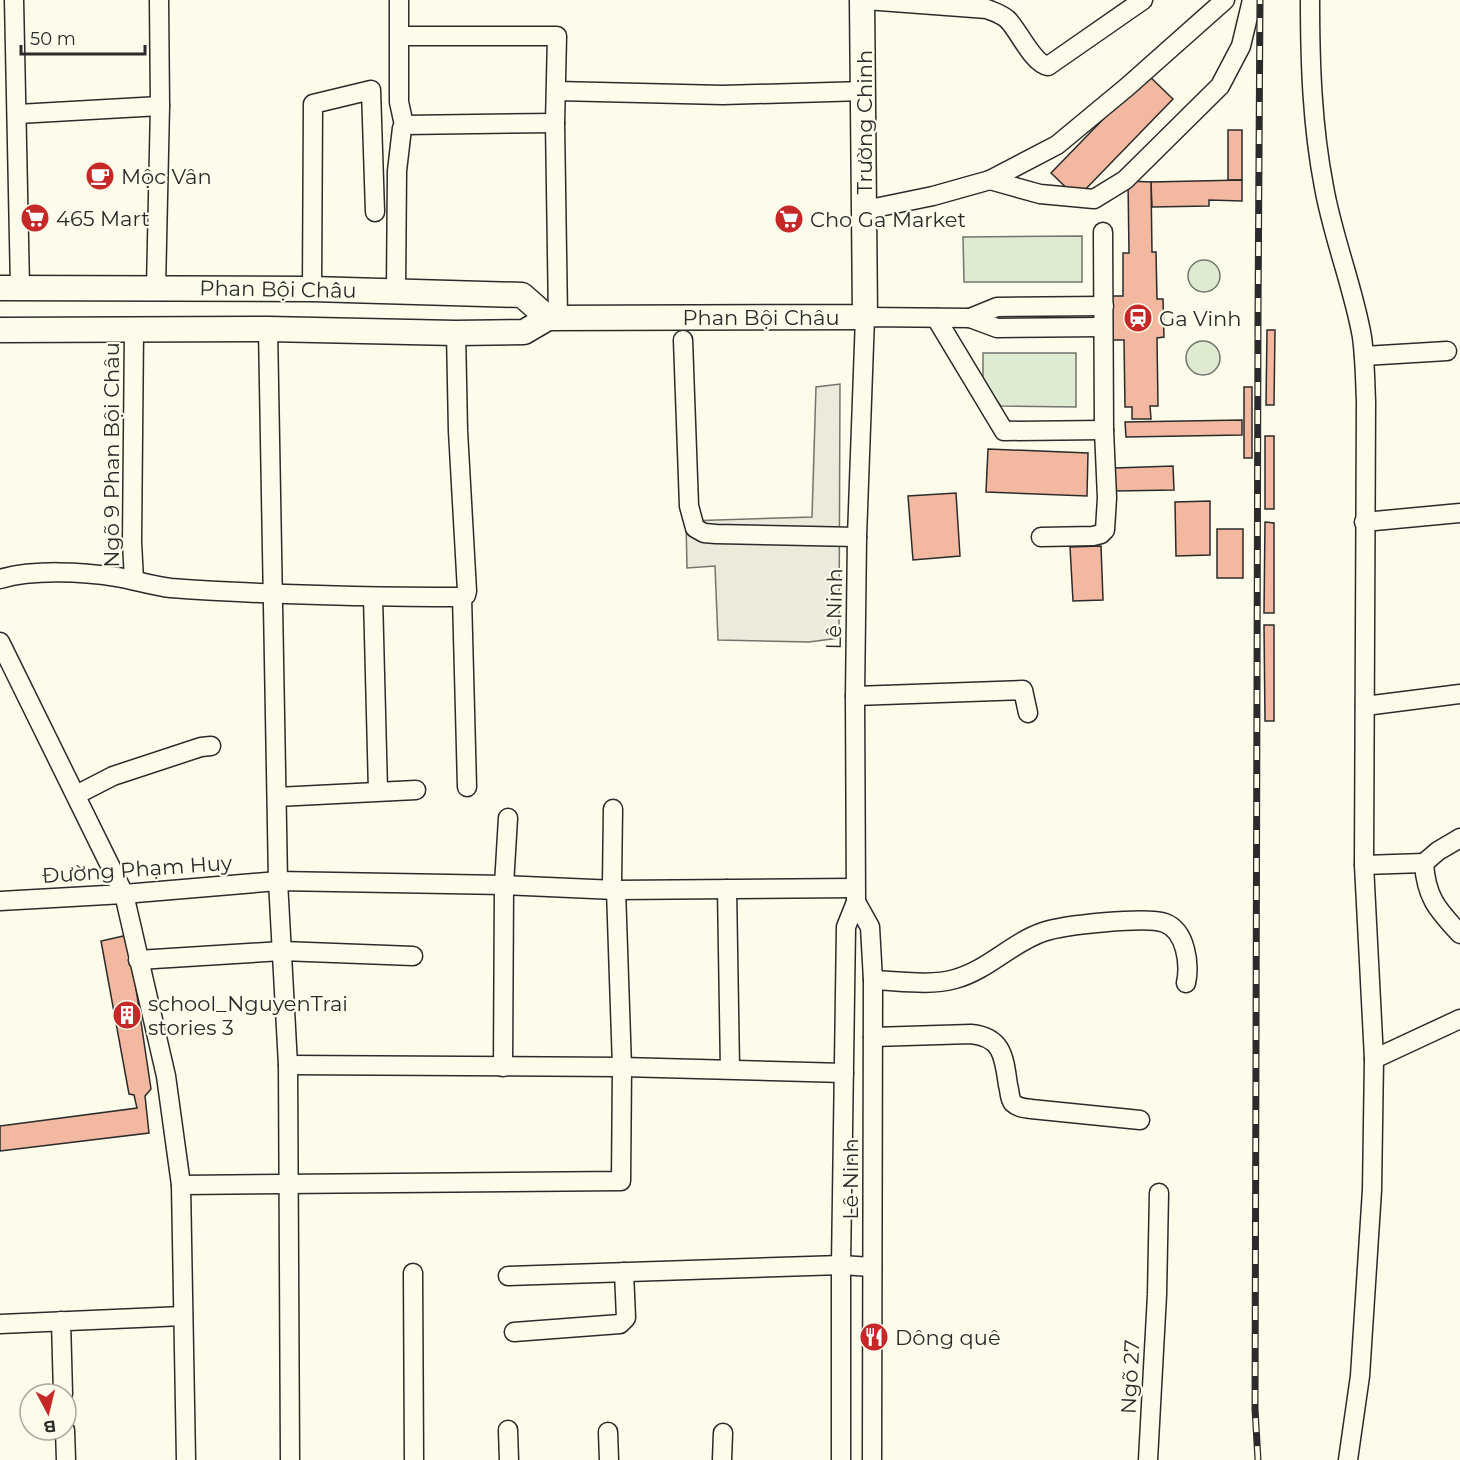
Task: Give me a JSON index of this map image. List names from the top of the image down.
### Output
{
  "streets": {
    "main road": ["Trường Chinh", "Phan Bội Châu"],
    "street": [
      "Ngõ 9 Phan Bội Châu",
      "Lê Ninh",
      "Đường Phạm Huy",
      "Ngõ 27"
    ]
  },
  "crossings": [
    ["Trường Chinh", "Phan Bội Châu"],
    ["Trường Chinh", "Lê Ninh"],
    ["Phan Bội Châu", "Ngõ 9 Phan Bội Châu"],
    ["Phan Bội Châu", "Lê Ninh"],
    ["Lê Ninh", "Đường Phạm Huy"]
  ],
  "places": {
    "cafe": ["Mộc Vân"],
    "supermarket": ["465 Mart", "Cho Ga Market"],
    "station": ["Ga Vinh"],
    "building": ["school_NguyenTrai stories 3"],
    "restaurant": ["Dông quê"]
  },
  "scale_bar": "50 m",
  "north": "bottom"
}
